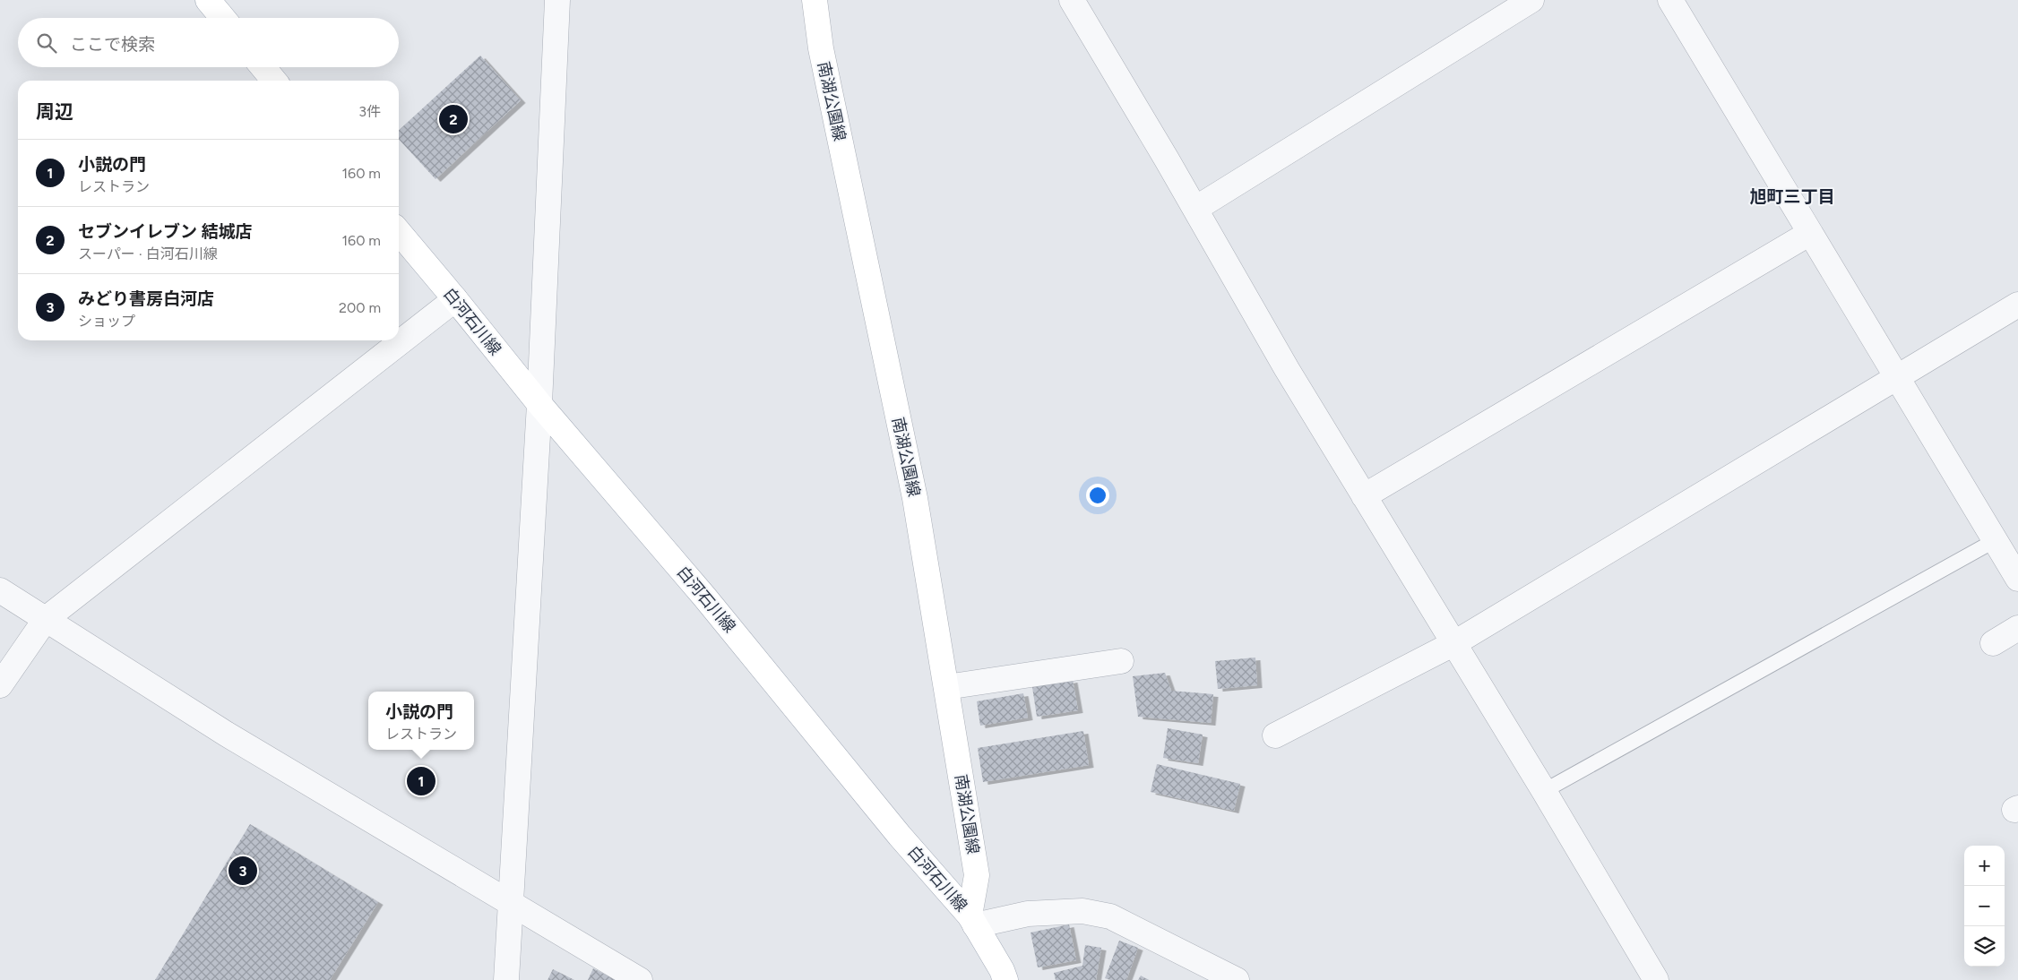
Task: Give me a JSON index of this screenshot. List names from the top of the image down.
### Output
{
  "streets": {
    "main road": ["南湖公園線", "白河石川線"]
  },
  "crossings": [
    ["南湖公園線", "白河石川線"]
  ],
  "districts": ["旭町三丁目"],
  "page": {
    "search": "ここで検索",
    "heading": ["周辺", "3件"],
    "pins": ["2", "1", "3"],
    "list": [
      {
        "mark": "1",
        "name": "小説の門",
        "note": "レストラン",
        "value": "160 m"
      },
      {
        "mark": "2",
        "name": "セブンイレブン 結城店",
        "note": "スーパー · 白河石川線",
        "value": "160 m"
      },
      {
        "mark": "3",
        "name": "みどり書房白河店",
        "note": "ショップ",
        "value": "200 m"
      }
    ],
    "popup": ["小説の門", "レストラン"],
    "map_buttons": ["+", "−"]
  }
}
